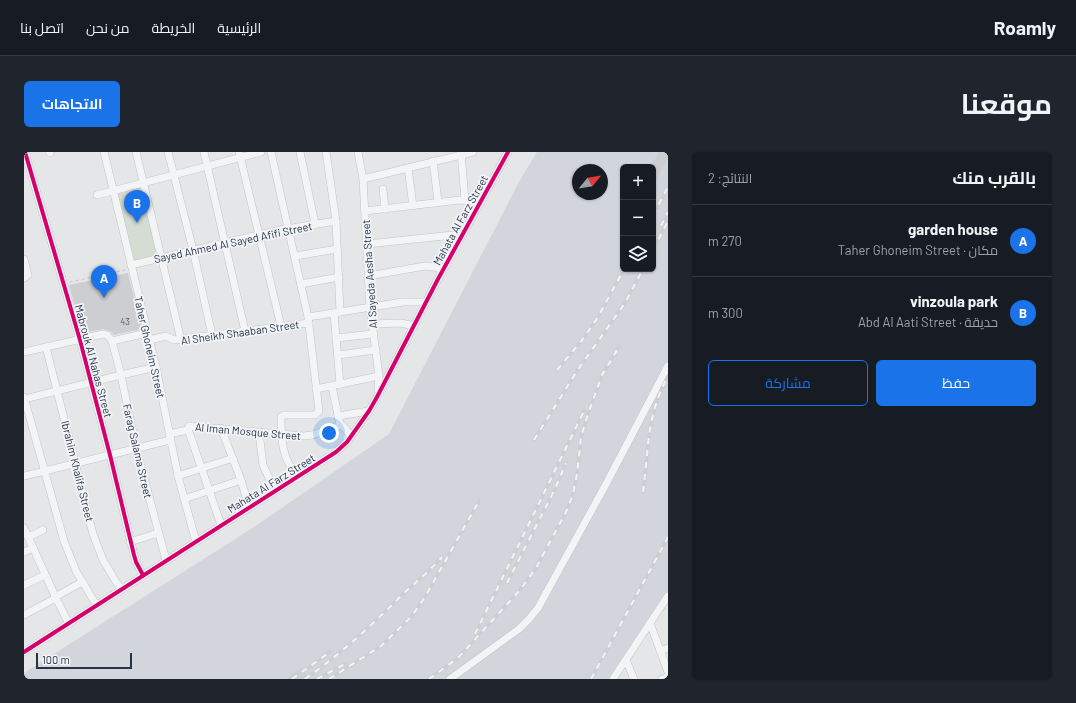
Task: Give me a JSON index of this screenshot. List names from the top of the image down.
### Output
{
  "streets": {
    "street": [
      "Mahata Al Farz Street",
      "Sayed Ahmed Al Sayed Afifi Street",
      "Al Sayeda Aesha Street",
      "Al Sheikh Shaaban Street",
      "Taher Ghoneim Street",
      "Mabrouk Al Nahas Street",
      "Al Iman Mosque Street",
      "Farag Salama Street",
      "Ibrahim Khalifa Street"
    ]
  },
  "crossings": [
    ["Mahata Al Farz Street", "Al Sayeda Aesha Street"],
    ["Mahata Al Farz Street", "Al Sheikh Shaaban Street"],
    ["Mahata Al Farz Street", "Taher Ghoneim Street"],
    ["Mahata Al Farz Street", "Mabrouk Al Nahas Street"],
    ["Mahata Al Farz Street", "Farag Salama Street"],
    ["Mahata Al Farz Street", "Ibrahim Khalifa Street"],
    ["Sayed Ahmed Al Sayed Afifi Street", "Taher Ghoneim Street"],
    ["Al Sayeda Aesha Street", "Al Sheikh Shaaban Street"],
    ["Al Sheikh Shaaban Street", "Taher Ghoneim Street"],
    ["Al Sheikh Shaaban Street", "Farag Salama Street"],
    ["Taher Ghoneim Street", "Al Iman Mosque Street"],
    ["Mabrouk Al Nahas Street", "Al Iman Mosque Street"],
    ["Al Iman Mosque Street", "Farag Salama Street"],
    ["Al Iman Mosque Street", "Ibrahim Khalifa Street"]
  ],
  "house_numbers": ["43"],
  "scale_bar": "100 m",
  "north": "top right",
  "page": {
    "header": "Roamly",
    "nav": [
      "الرئيسية",
      "الخريطة",
      "من نحن",
      "اتصل بنا"
    ],
    "title": "موقعنا",
    "buttons": [
      "الاتجاهات",
      ["حفظ", "مشاركة"]
    ],
    "heading": ["بالقرب منك", "النتائج: 2"],
    "map_buttons": ["+", "−"],
    "pins": ["B", "A"],
    "list": [
      {
        "mark": "A",
        "name": "garden house",
        "note": "مكان · Taher Ghoneim Street",
        "value": "270 m"
      },
      {
        "mark": "B",
        "name": "vinzoula park",
        "note": "حديقة · Abd Al Aati Street",
        "value": "300 m"
      }
    ],
    "scale": "100 m"
  }
}
